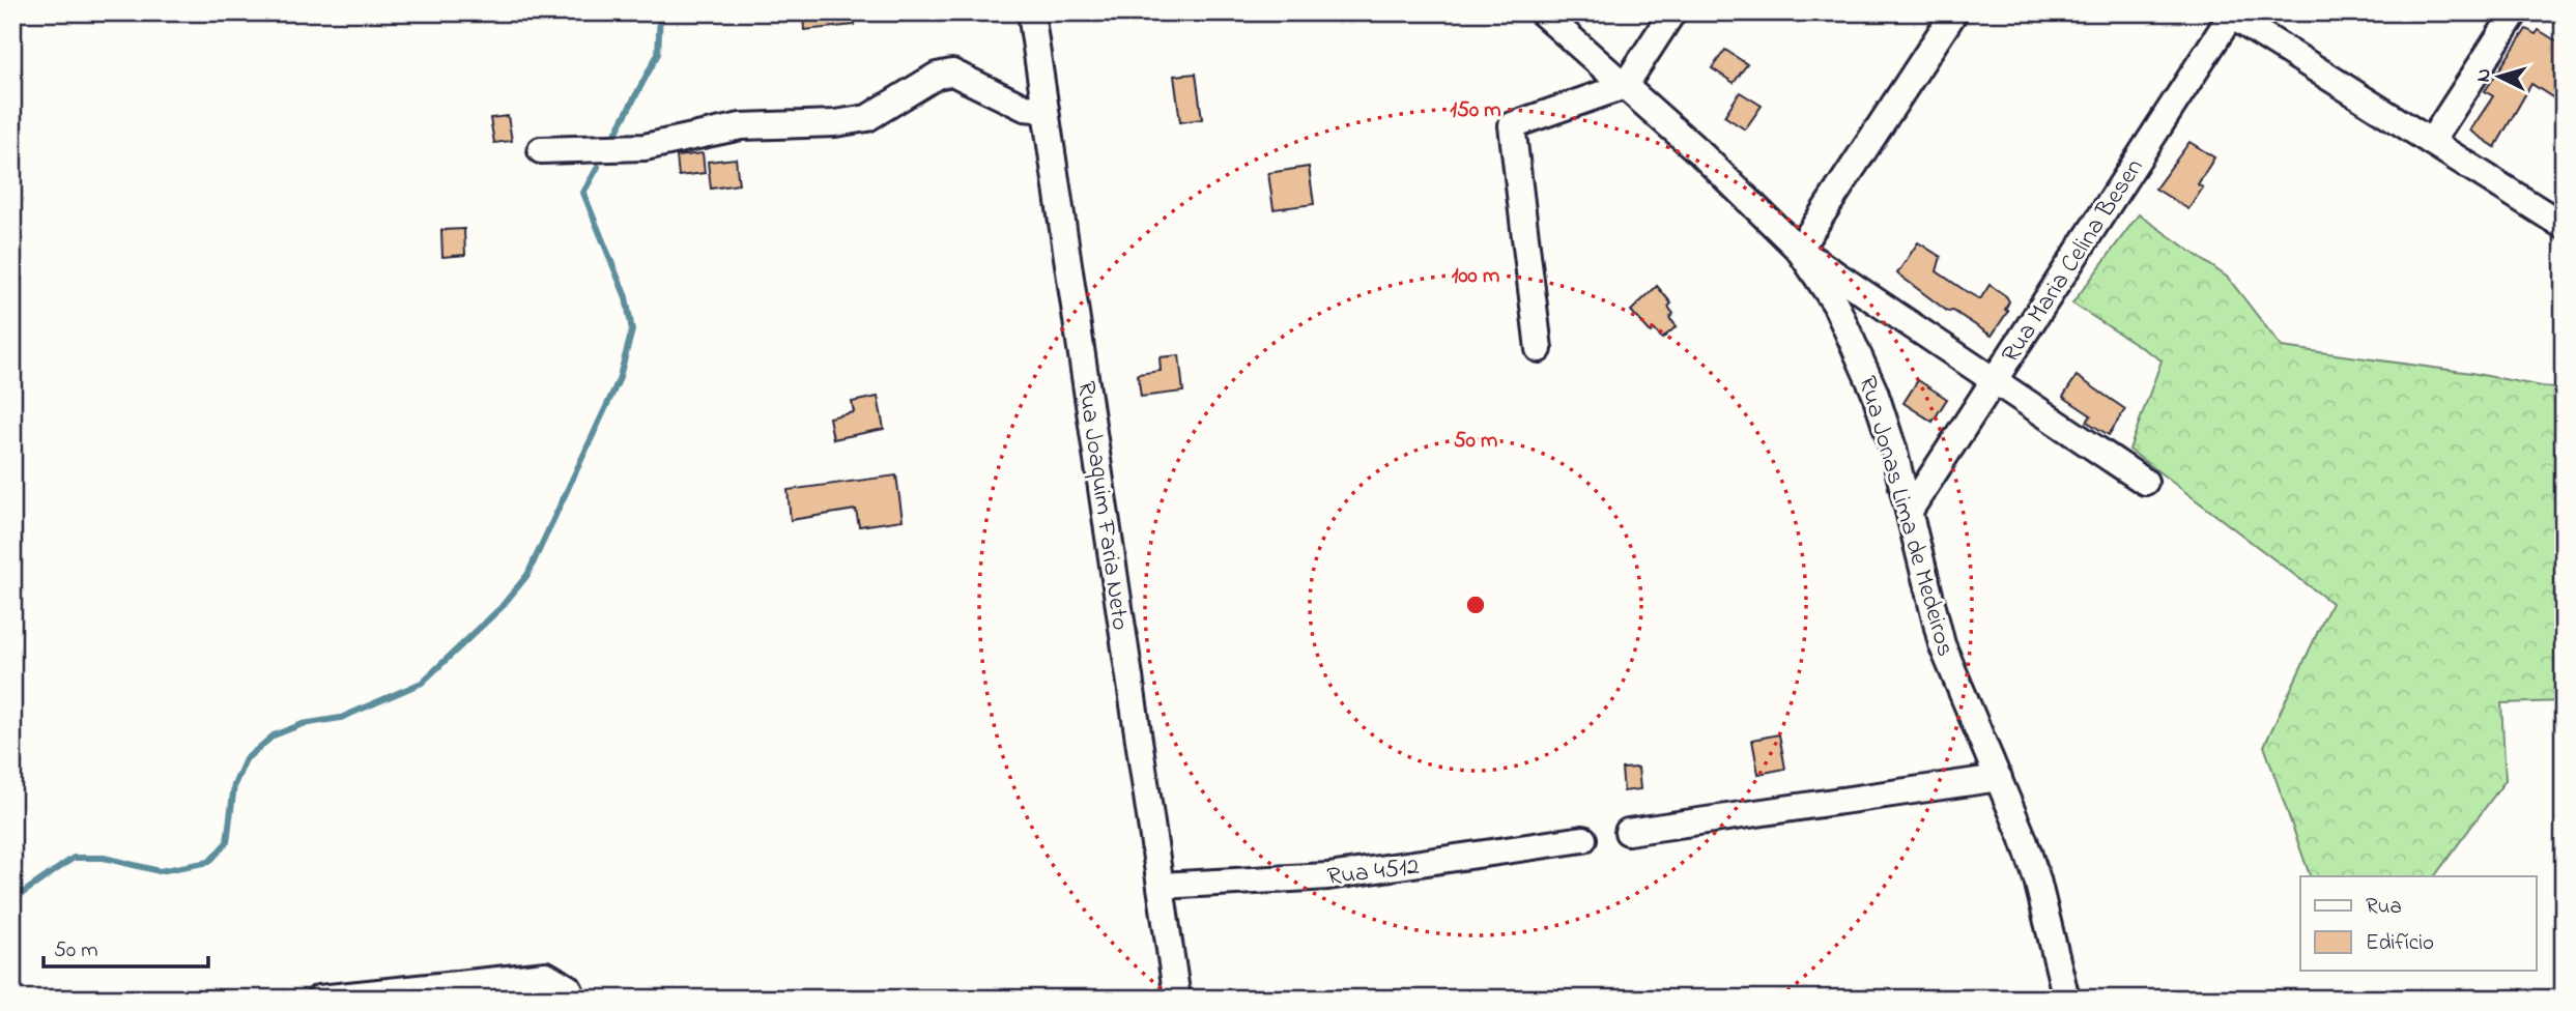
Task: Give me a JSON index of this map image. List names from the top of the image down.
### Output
{
  "streets": {
    "street": [
      "Rua Maria Celina Besen",
      "Rua Joaquim Faria Neto",
      "Rua Jonas Lima de Medeiros",
      "Rua 4512"
    ]
  },
  "crossings": [
    ["Rua Maria Celina Besen", "Rua Jonas Lima de Medeiros"],
    ["Rua Joaquim Faria Neto", "Rua 4512"]
  ],
  "legend": ["Rua", "Edifício"],
  "scale_bar": "50 m",
  "north": "left",
  "rings": ["150 m", "100 m", "50 m"]
}
